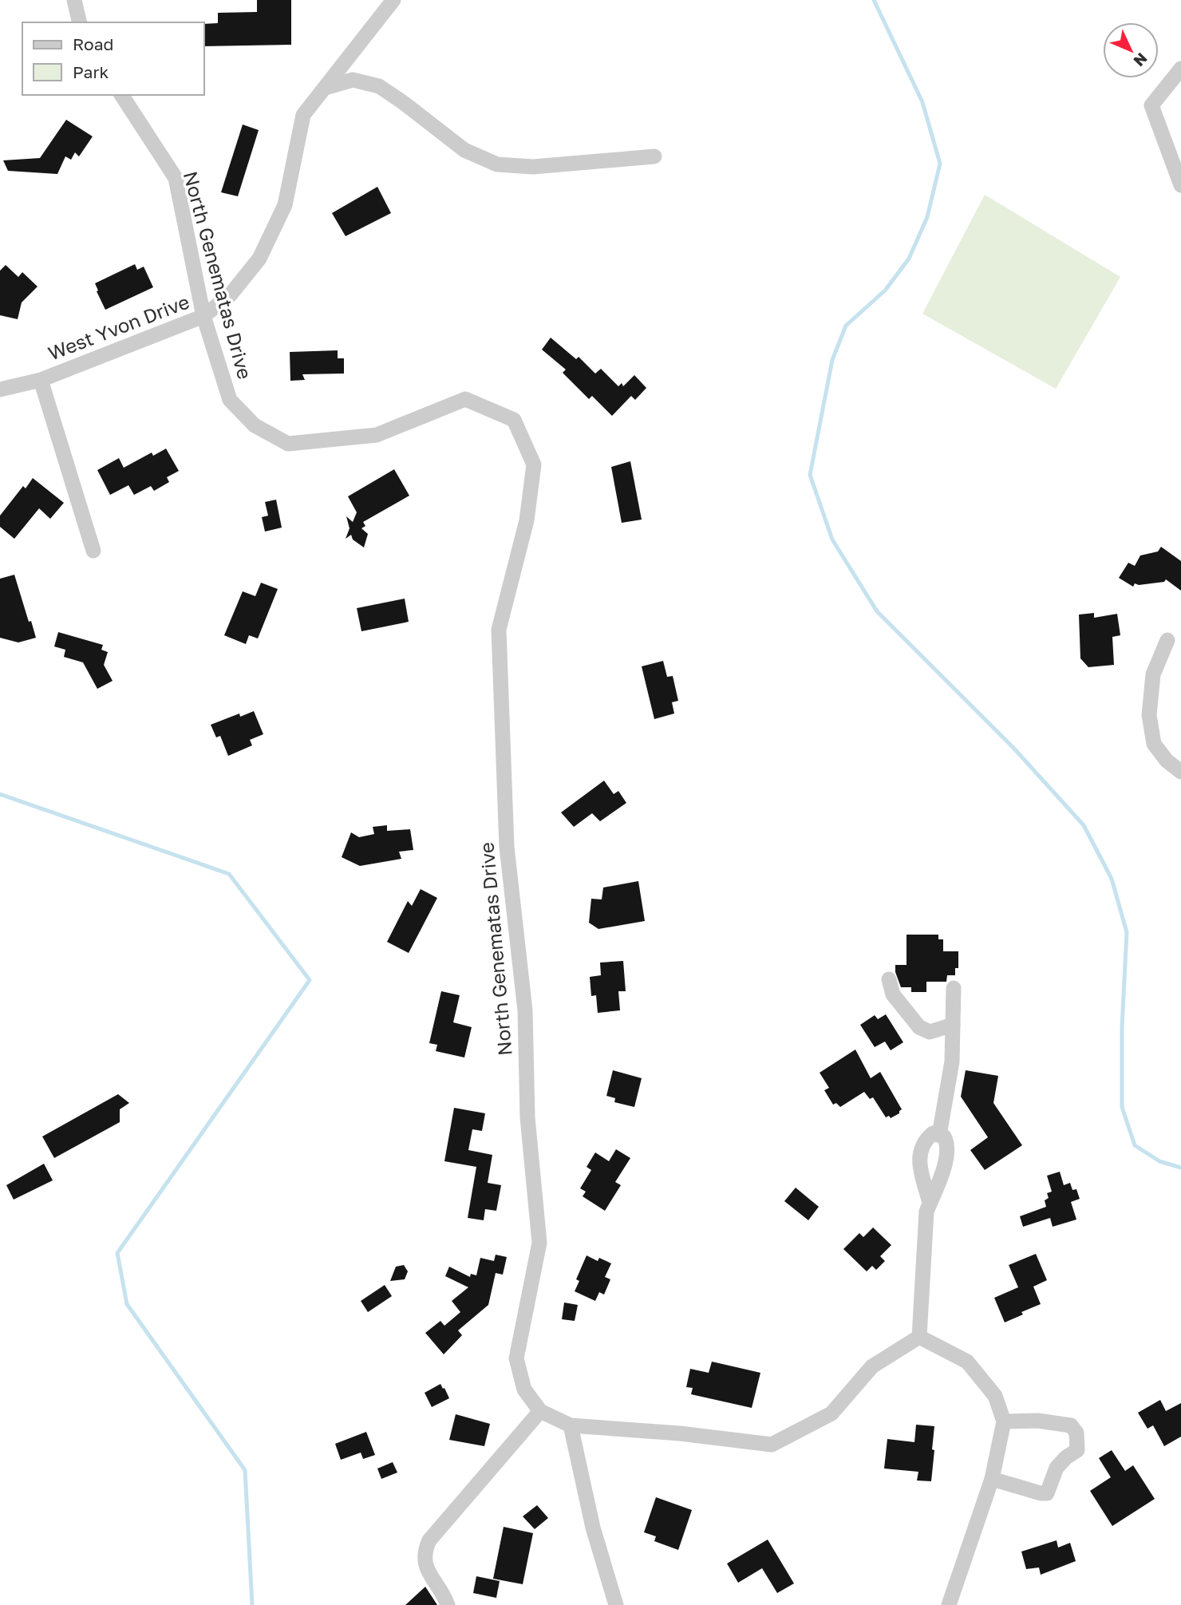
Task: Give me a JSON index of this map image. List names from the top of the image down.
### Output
{
  "streets": {
    "street": ["North Genematas Drive", "West Yvon Drive"]
  },
  "crossings": [
    ["North Genematas Drive", "West Yvon Drive"]
  ],
  "legend": ["Road", "Park"],
  "north": "bottom right"
}
